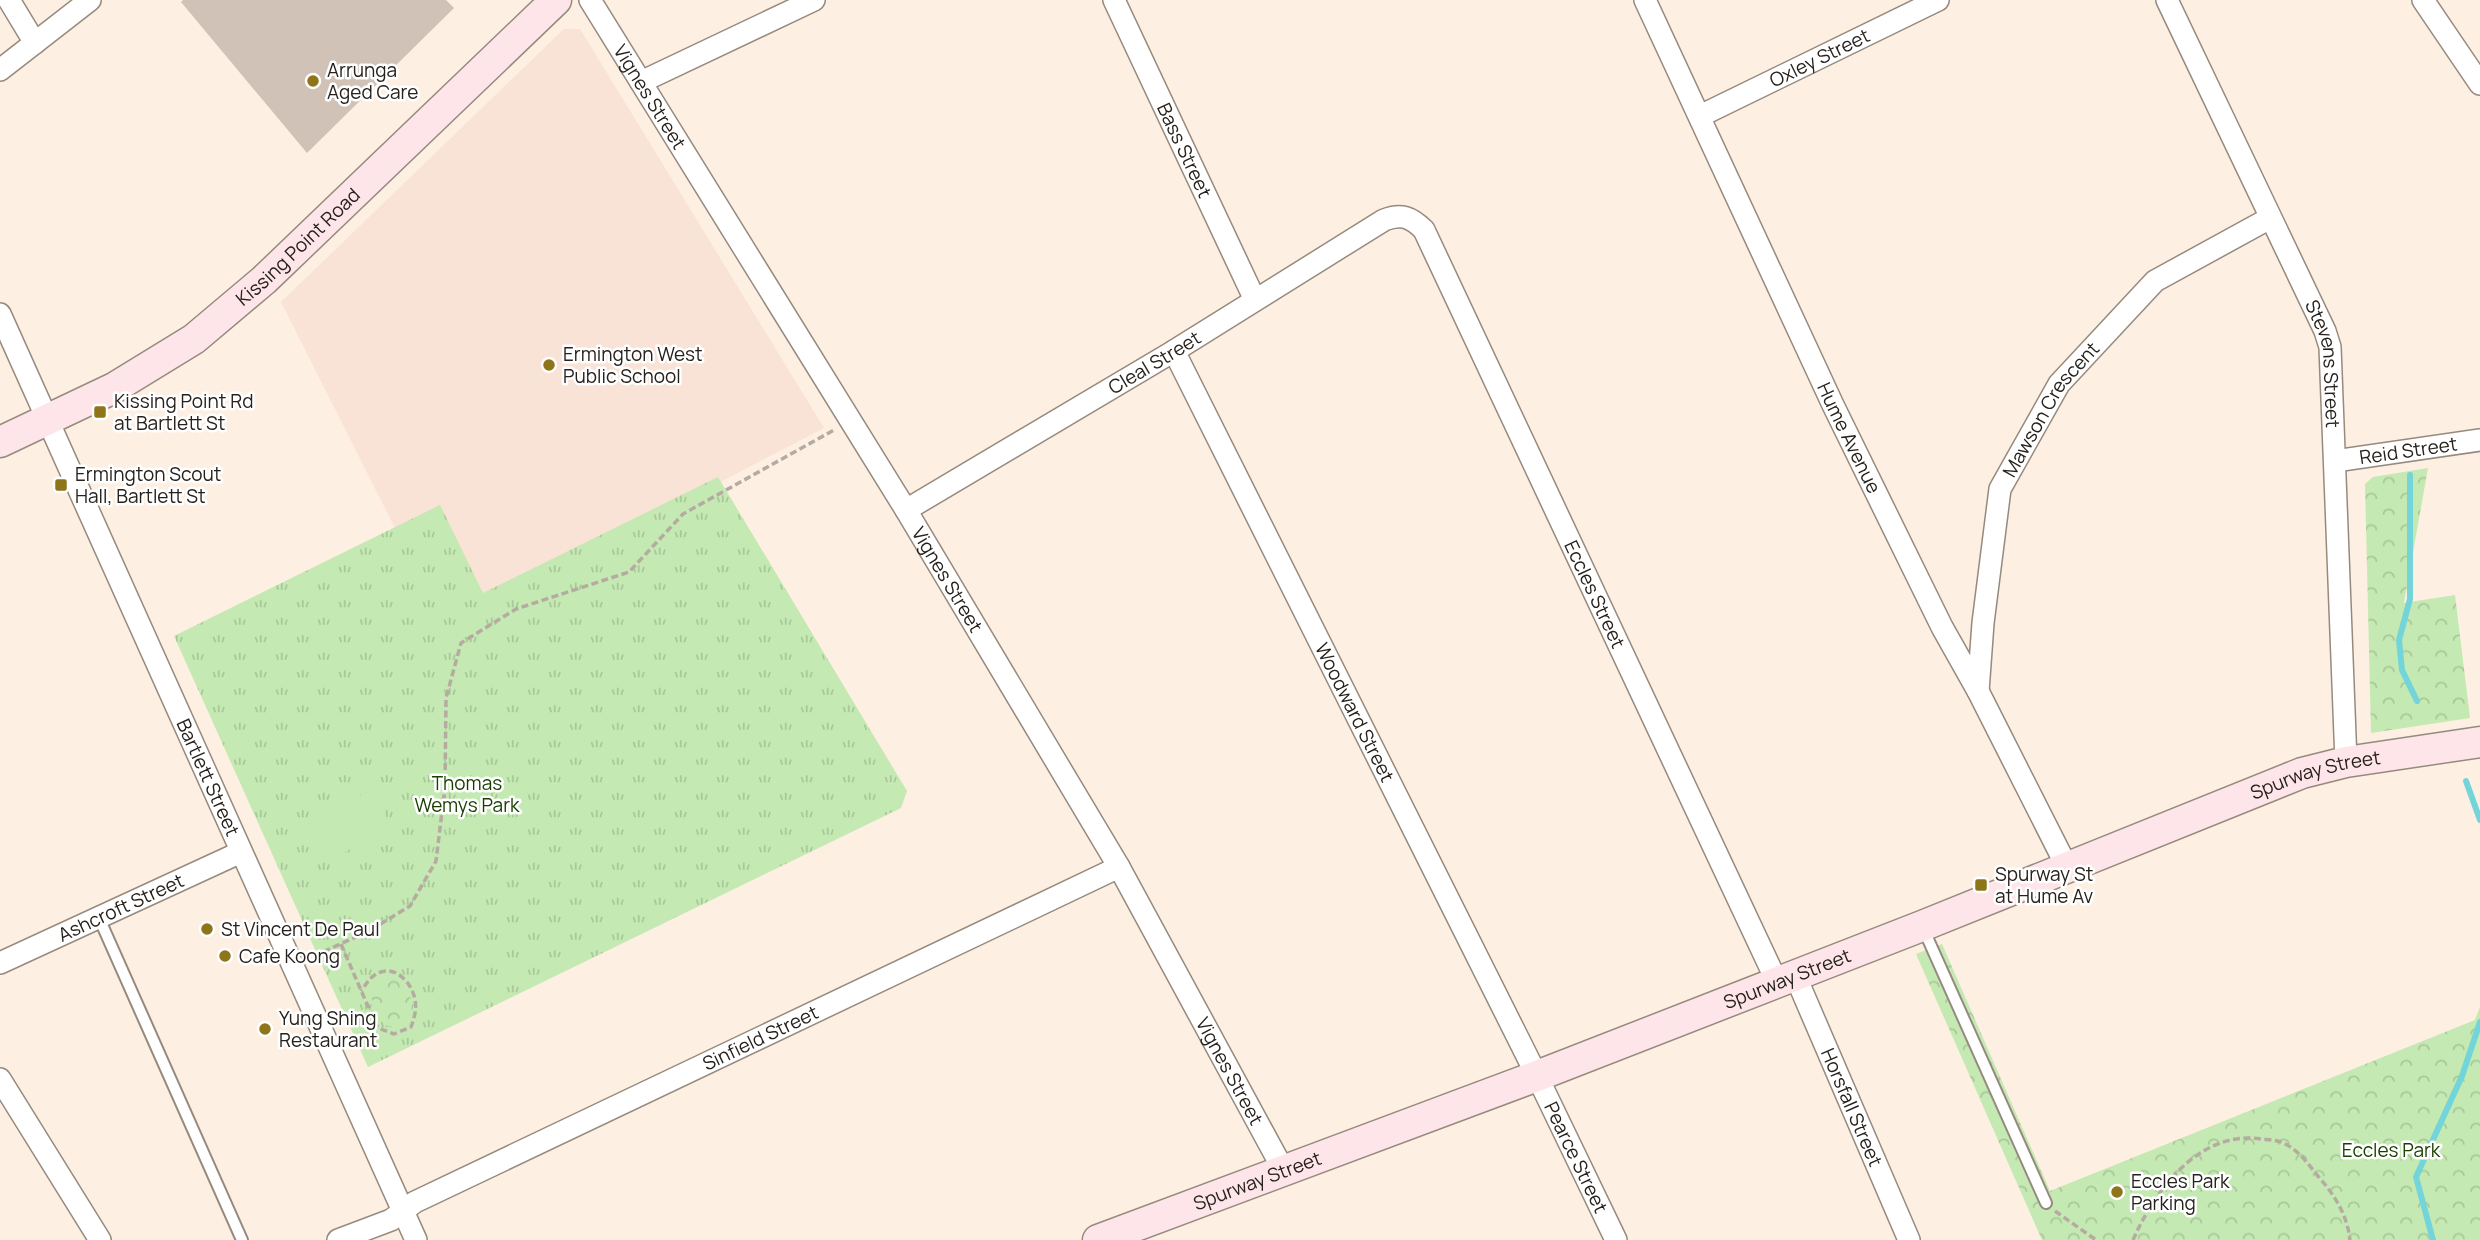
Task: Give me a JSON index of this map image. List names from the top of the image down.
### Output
{
  "streets": {
    "street": [
      "Oxley Street",
      "Vignes Street",
      "Bass Street",
      "Kissing Point Road",
      "Cleal Street",
      "Stevens Street",
      "Mawson Crescent",
      "Hume Avenue",
      "Reid Street",
      "Eccles Street",
      "Woodward Street",
      "Spurway Street",
      "Bartlett Street",
      "Ashcroft Street",
      "Sinfield Street",
      "Horsfall Street",
      "Pearce Street"
    ]
  },
  "crossings": [
    ["Oxley Street", "Hume Avenue"],
    ["Vignes Street", "Cleal Street"],
    ["Vignes Street", "Spurway Street"],
    ["Vignes Street", "Sinfield Street"],
    ["Bass Street", "Cleal Street"],
    ["Kissing Point Road", "Bartlett Street"],
    ["Cleal Street", "Eccles Street"],
    ["Cleal Street", "Woodward Street"],
    ["Stevens Street", "Mawson Crescent"],
    ["Stevens Street", "Reid Street"],
    ["Stevens Street", "Spurway Street"],
    ["Mawson Crescent", "Hume Avenue"],
    ["Hume Avenue", "Spurway Street"],
    ["Eccles Street", "Spurway Street"],
    ["Eccles Street", "Horsfall Street"],
    ["Woodward Street", "Spurway Street"],
    ["Woodward Street", "Pearce Street"],
    ["Spurway Street", "Horsfall Street"],
    ["Spurway Street", "Pearce Street"],
    ["Bartlett Street", "Ashcroft Street"],
    ["Bartlett Street", "Sinfield Street"]
  ],
  "parks": ["Thomas Wemys Park", "Eccles Park"],
  "places": {
    "other": [
      "Arrunga Aged Care",
      "Ermington West Public School",
      "St Vincent De Paul",
      "Cafe Koong",
      "Yung Shing Restaurant",
      "Eccles Park Parking"
    ],
    "transit": ["Kissing Point Rd at Bartlett St", "Ermington Scout Hall, Bartlett St", "Spurway St at Hume Av"]
  }
}
